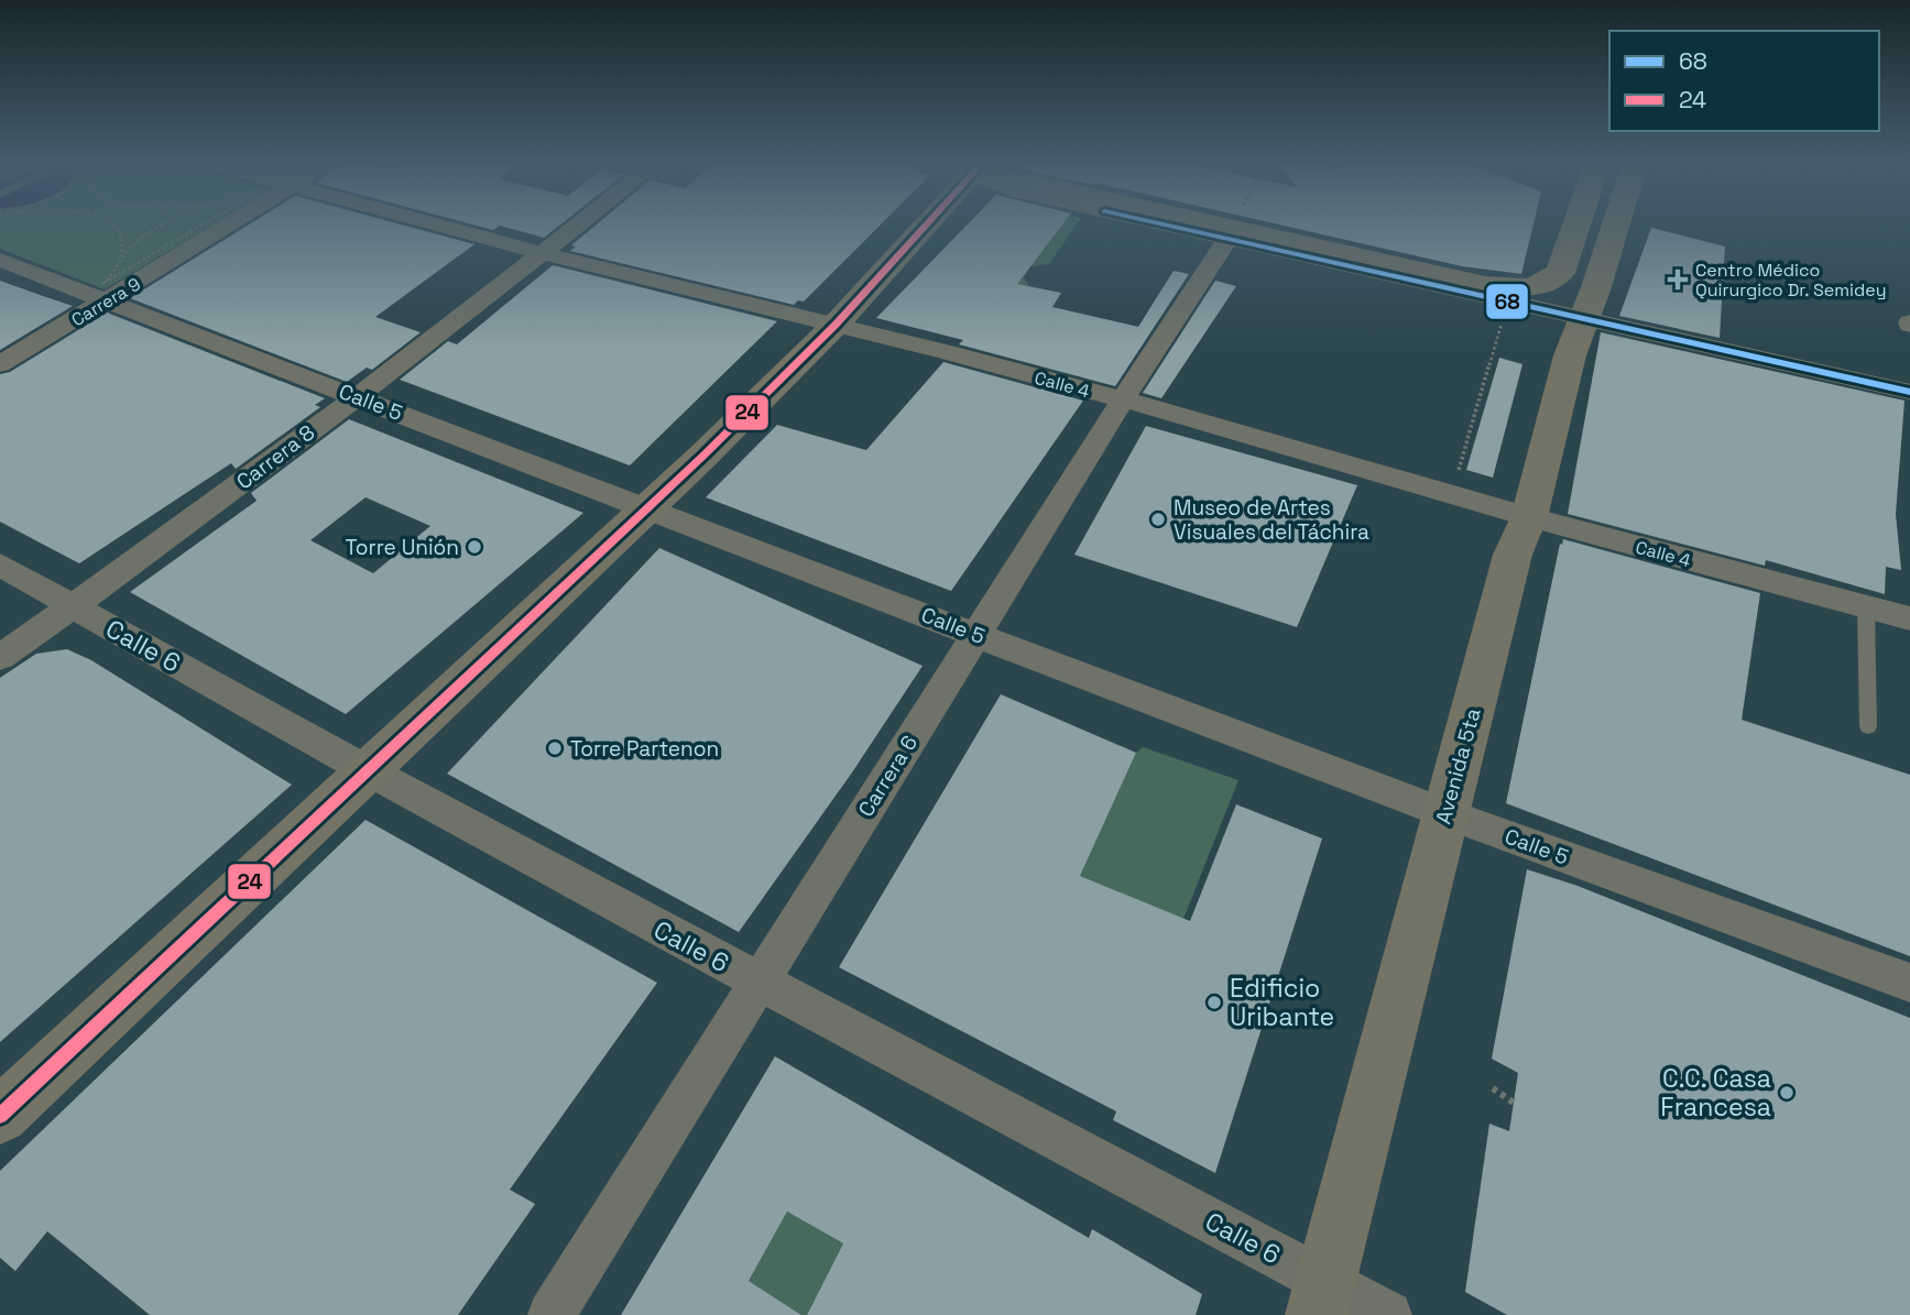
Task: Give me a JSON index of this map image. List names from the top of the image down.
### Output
{
  "streets": {
    "street": [
      "Carrera 9",
      "Calle 4",
      "Calle 5",
      "Carrera 8",
      "Calle 6",
      "Avenida 5ta",
      "Carrera 6"
    ]
  },
  "crossings": [
    ["Carrera 9", "Calle 5"],
    ["Calle 4", "Carrera 8"],
    ["Calle 4", "Avenida 5ta"],
    ["Calle 4", "Carrera 6"],
    ["Calle 5", "Carrera 8"],
    ["Calle 5", "Avenida 5ta"],
    ["Calle 5", "Carrera 6"],
    ["Carrera 8", "Calle 6"],
    ["Calle 6", "Avenida 5ta"],
    ["Calle 6", "Carrera 6"]
  ],
  "places": {
    "health": ["Centro Médico Quirurgico Dr. Semidey"],
    "other": [
      "Museo de Artes Visuales del Táchira",
      "Torre Unión",
      "Torre Partenon",
      "Edificio Uribante",
      "C.C. Casa Francesa"
    ]
  },
  "lines": ["transit line 68", "transit line 24"],
  "legend": ["68", "24"]
}
